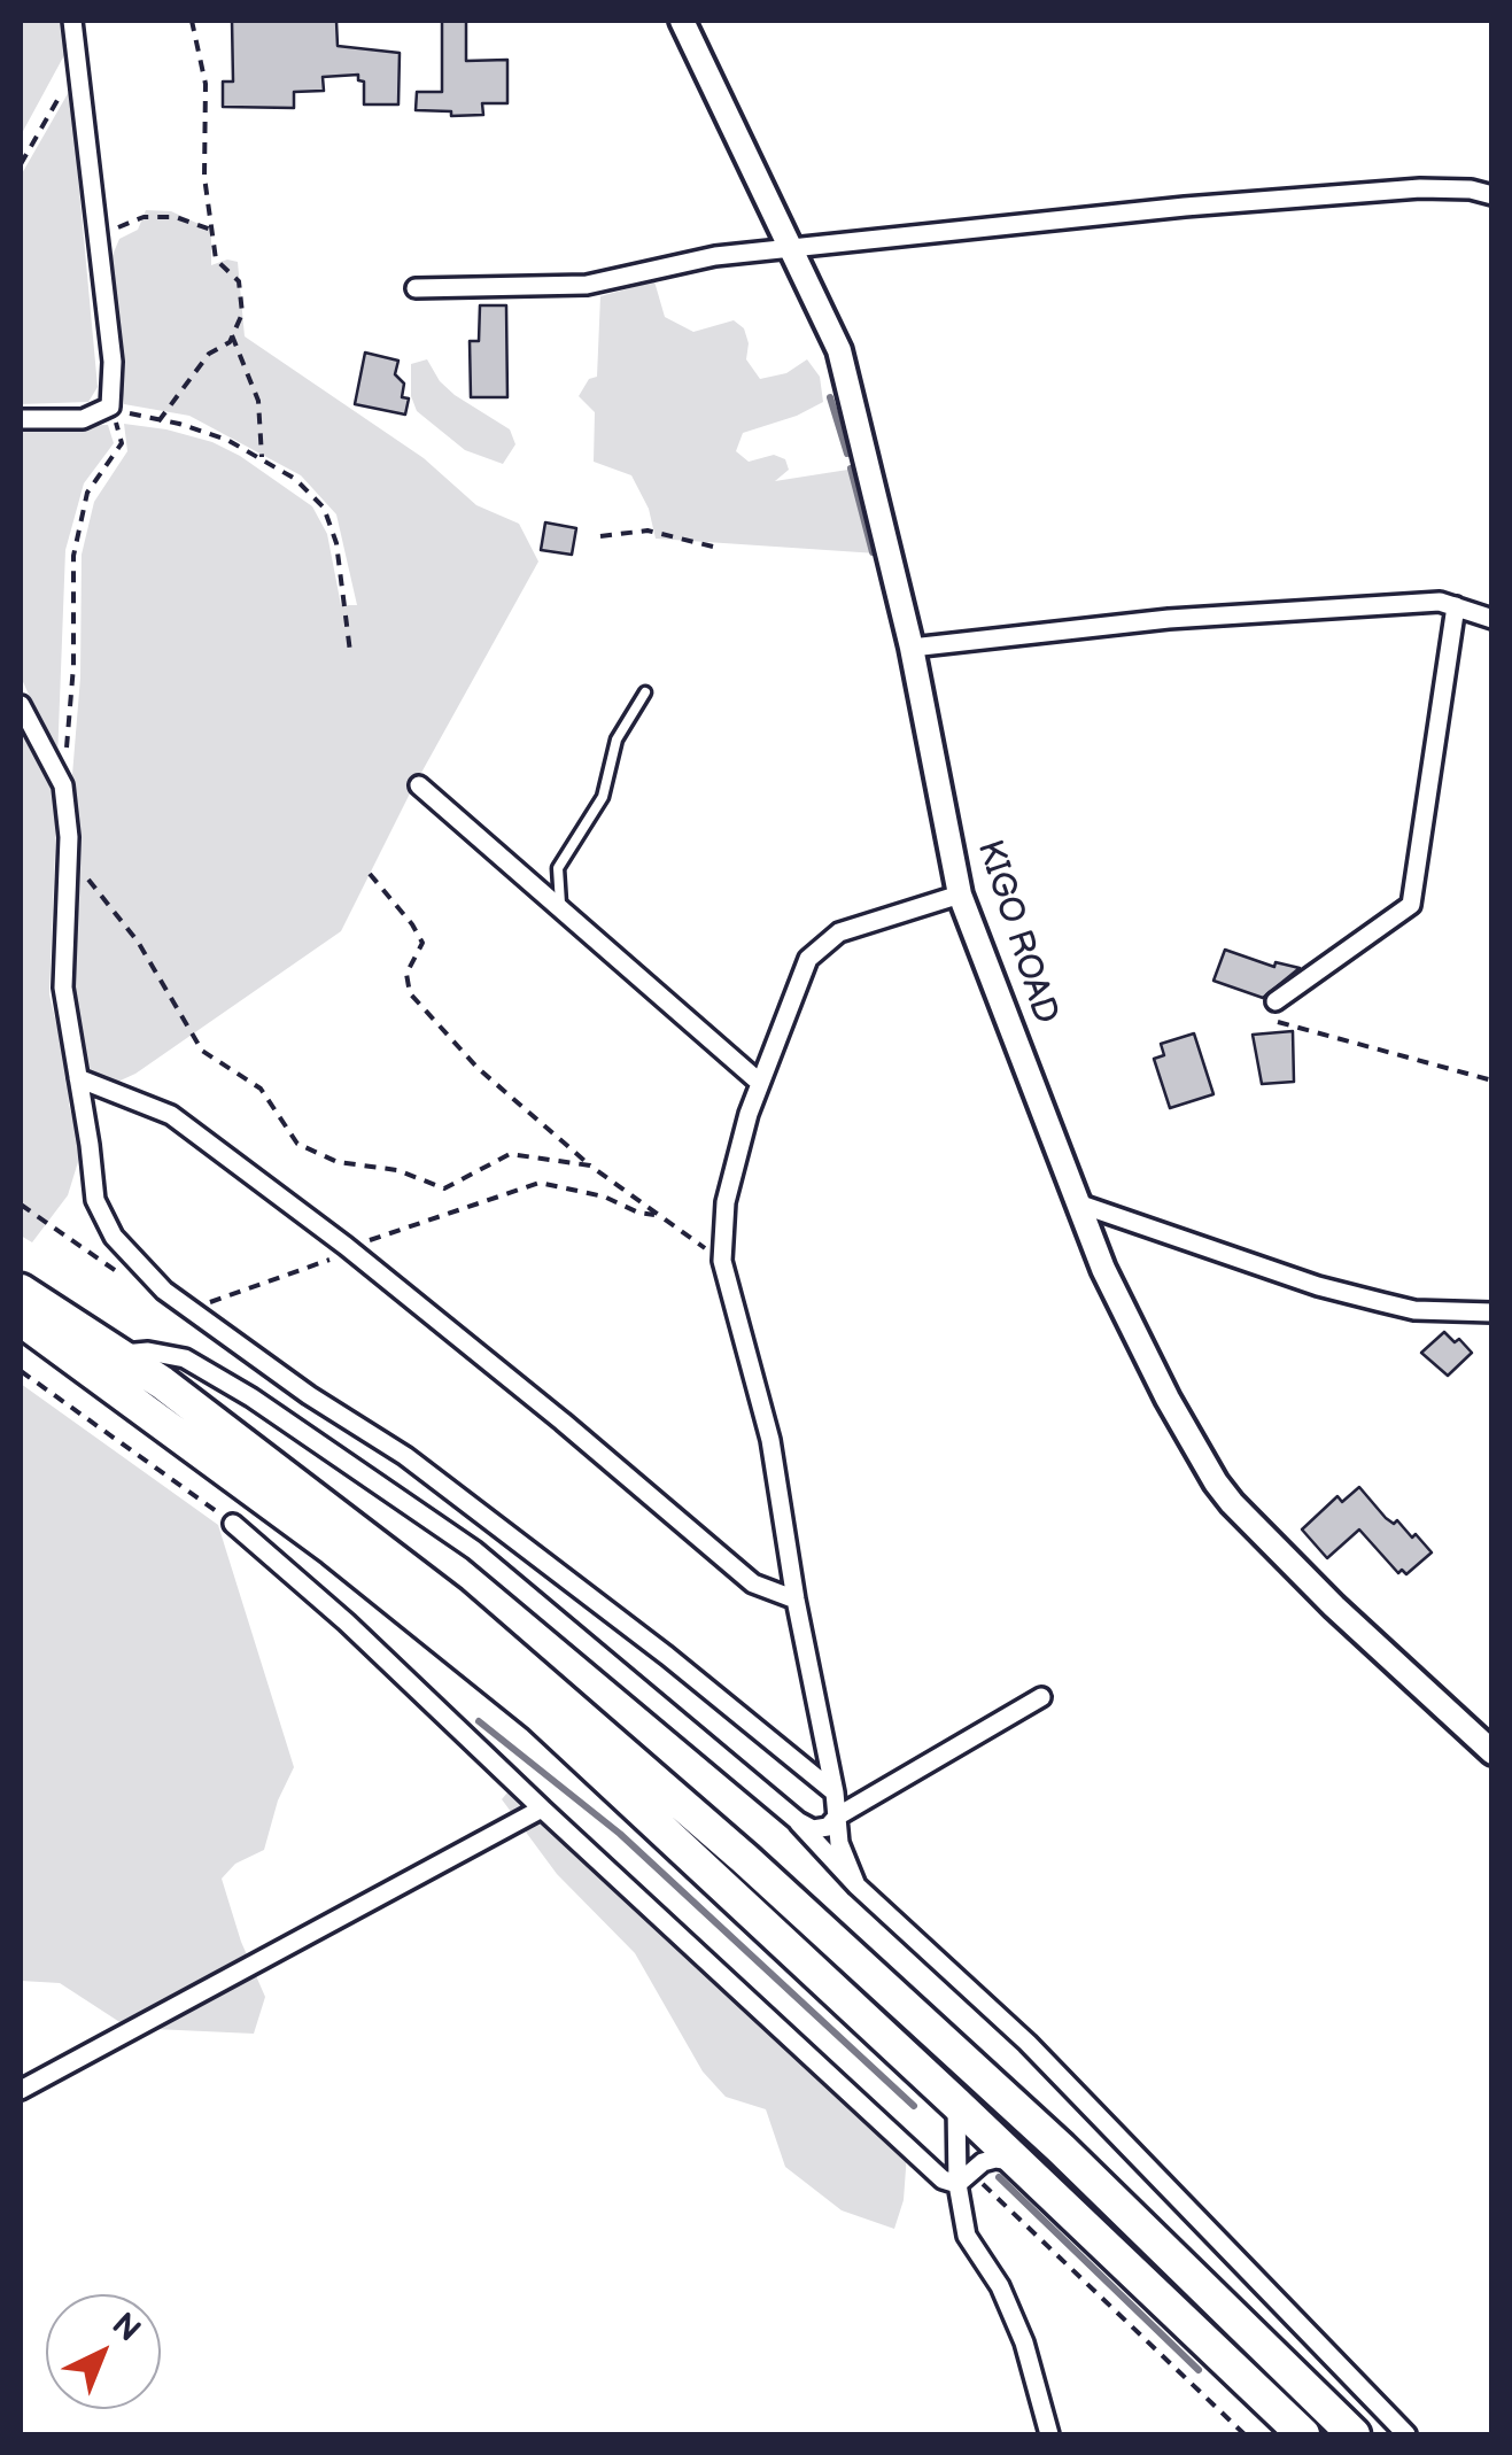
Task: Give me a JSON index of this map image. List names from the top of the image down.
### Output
{
  "streets": {
    "street": ["KIGO ROAD"]
  },
  "north": "top right"
}
